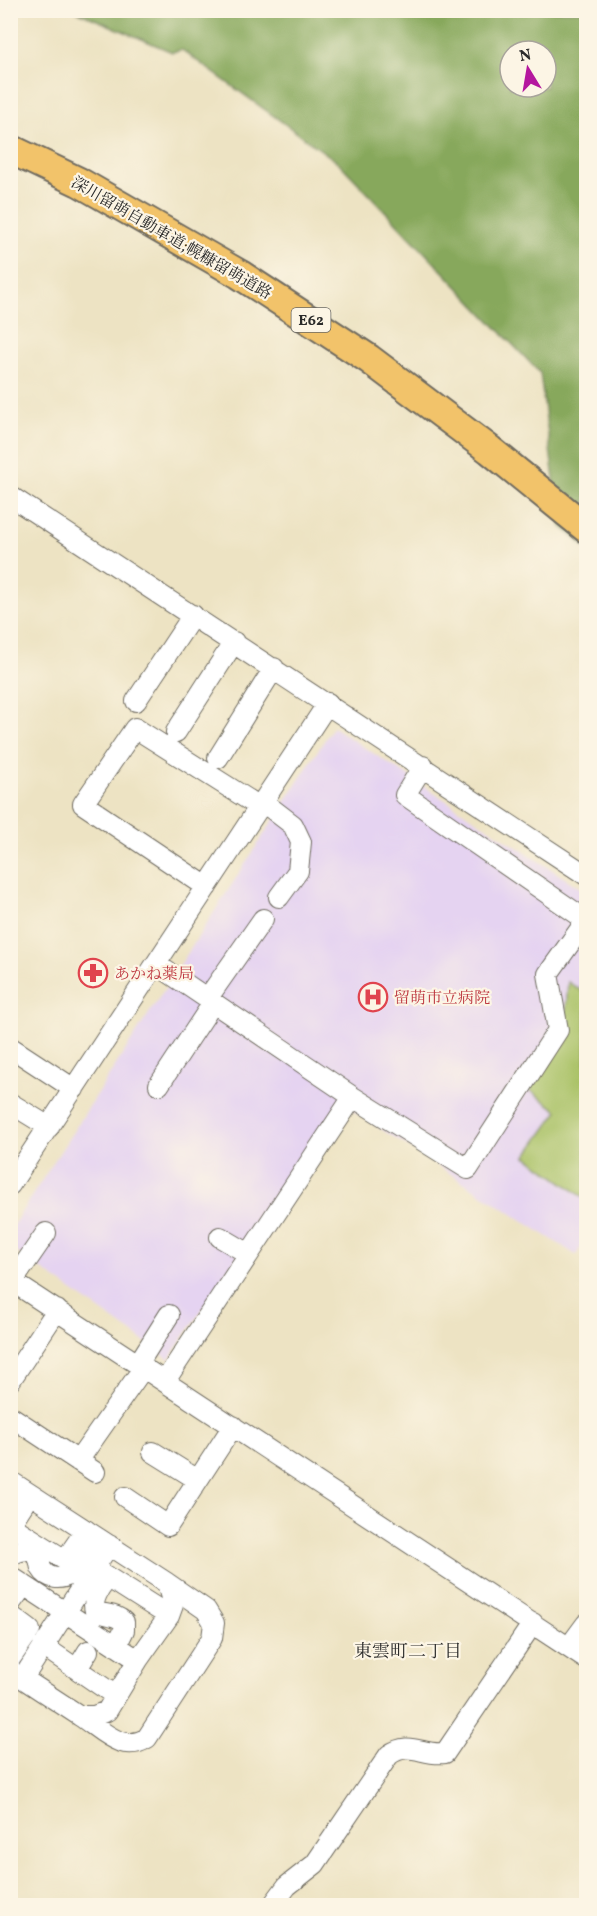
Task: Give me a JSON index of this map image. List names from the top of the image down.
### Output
{
  "streets": {
    "highway": ["深川留萌自動車道;幌糠留萌道路", "E62"]
  },
  "districts": ["東雲町二丁目"],
  "places": {
    "pharmacy": ["あかね薬局"],
    "hospital": ["留萌市立病院"]
  },
  "north": "top"
}
